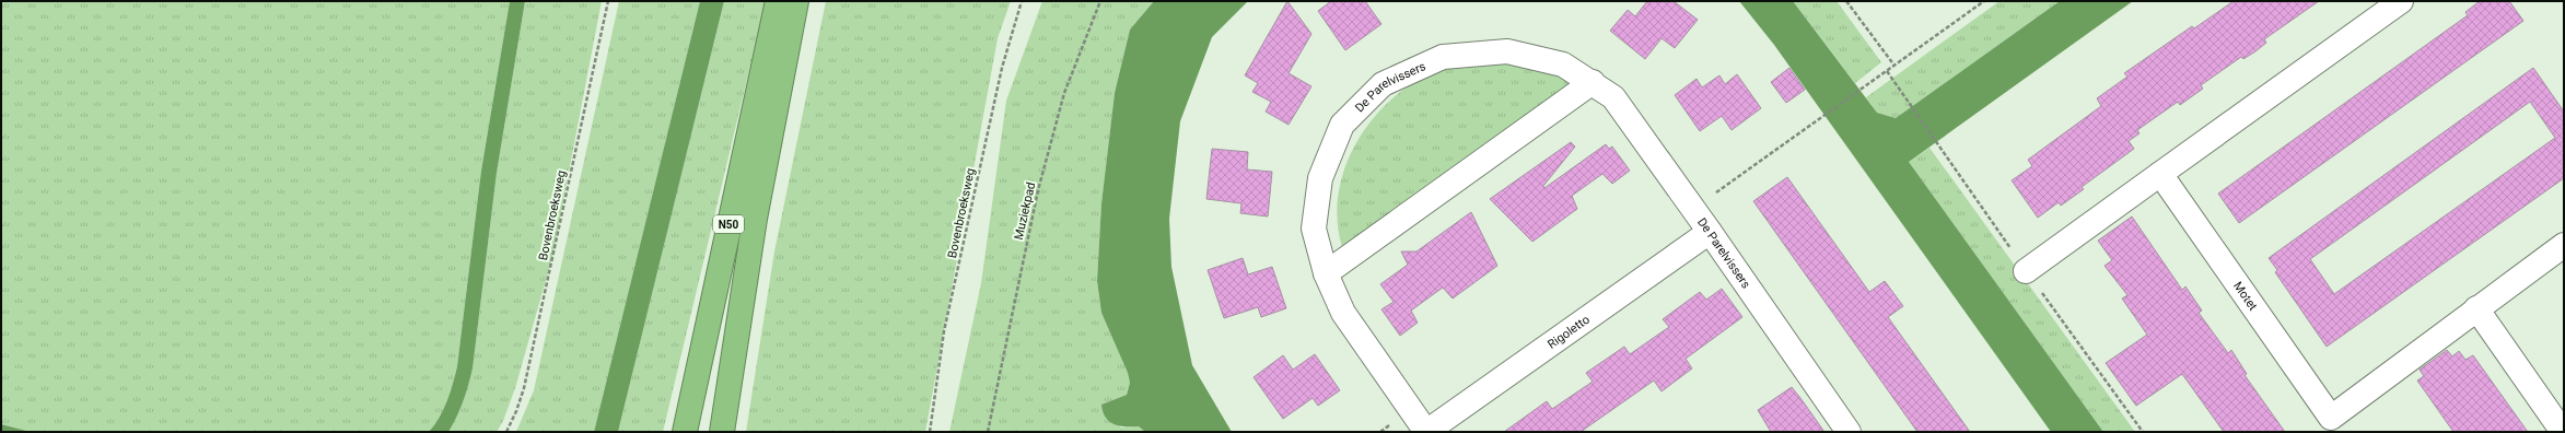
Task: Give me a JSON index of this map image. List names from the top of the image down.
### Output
{
  "streets": {
    "highway": ["N50"],
    "street": ["De Parelvissers", "Motet", "Rigoletto"],
    "path": ["Muziekpad", "Bovenbroeksweg"]
  },
  "crossings": [
    ["De Parelvissers", "Rigoletto"]
  ]
}
